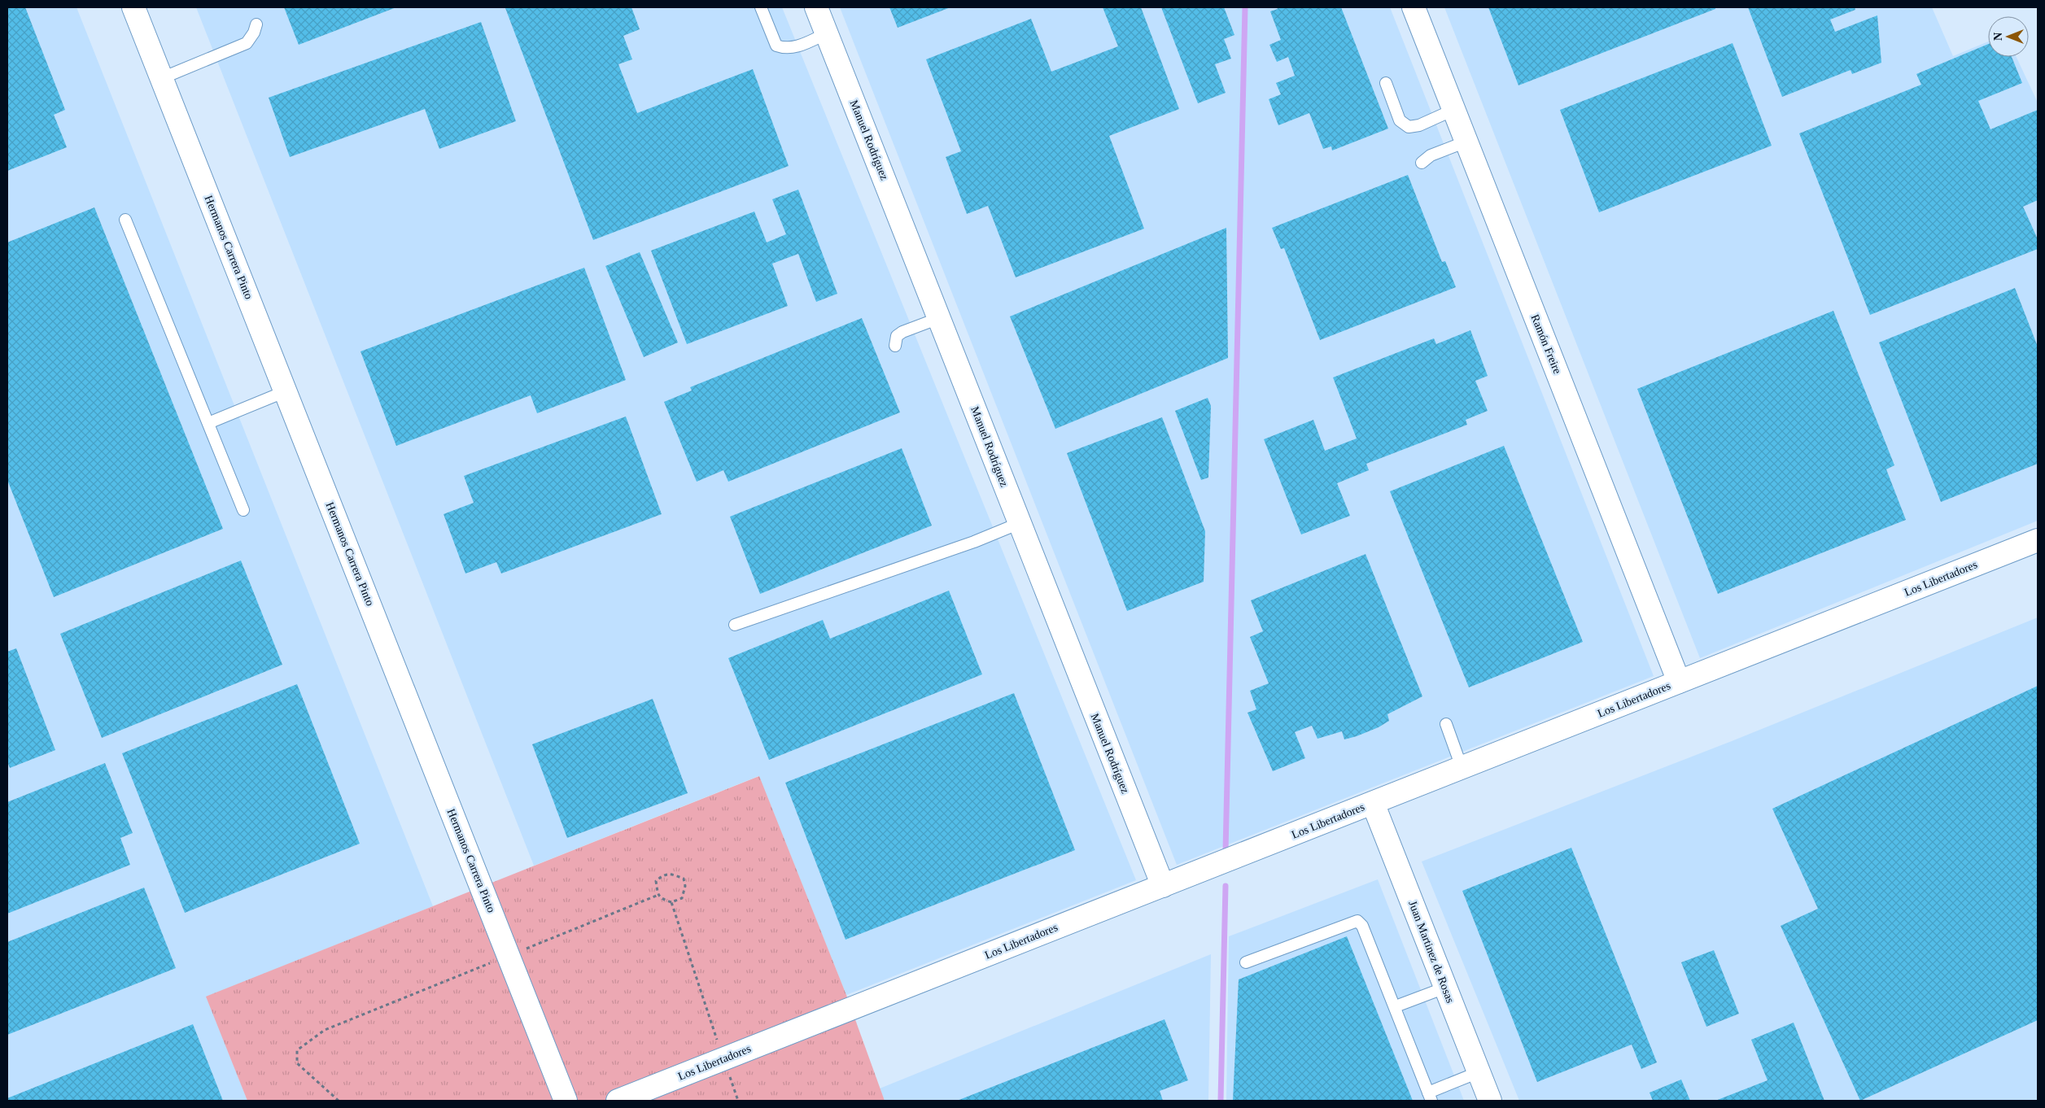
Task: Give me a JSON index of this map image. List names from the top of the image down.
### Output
{
  "streets": {
    "street": [
      "Manuel Rodríguez",
      "Hermanos Carrera Pinto",
      "Ramón Freire",
      "Los Libertadores",
      "Juan Martinez de Rosas"
    ]
  },
  "crossings": [
    ["Manuel Rodríguez", "Los Libertadores"],
    ["Ramón Freire", "Los Libertadores"],
    ["Los Libertadores", "Juan Martinez de Rosas"]
  ],
  "north": "left"
}
